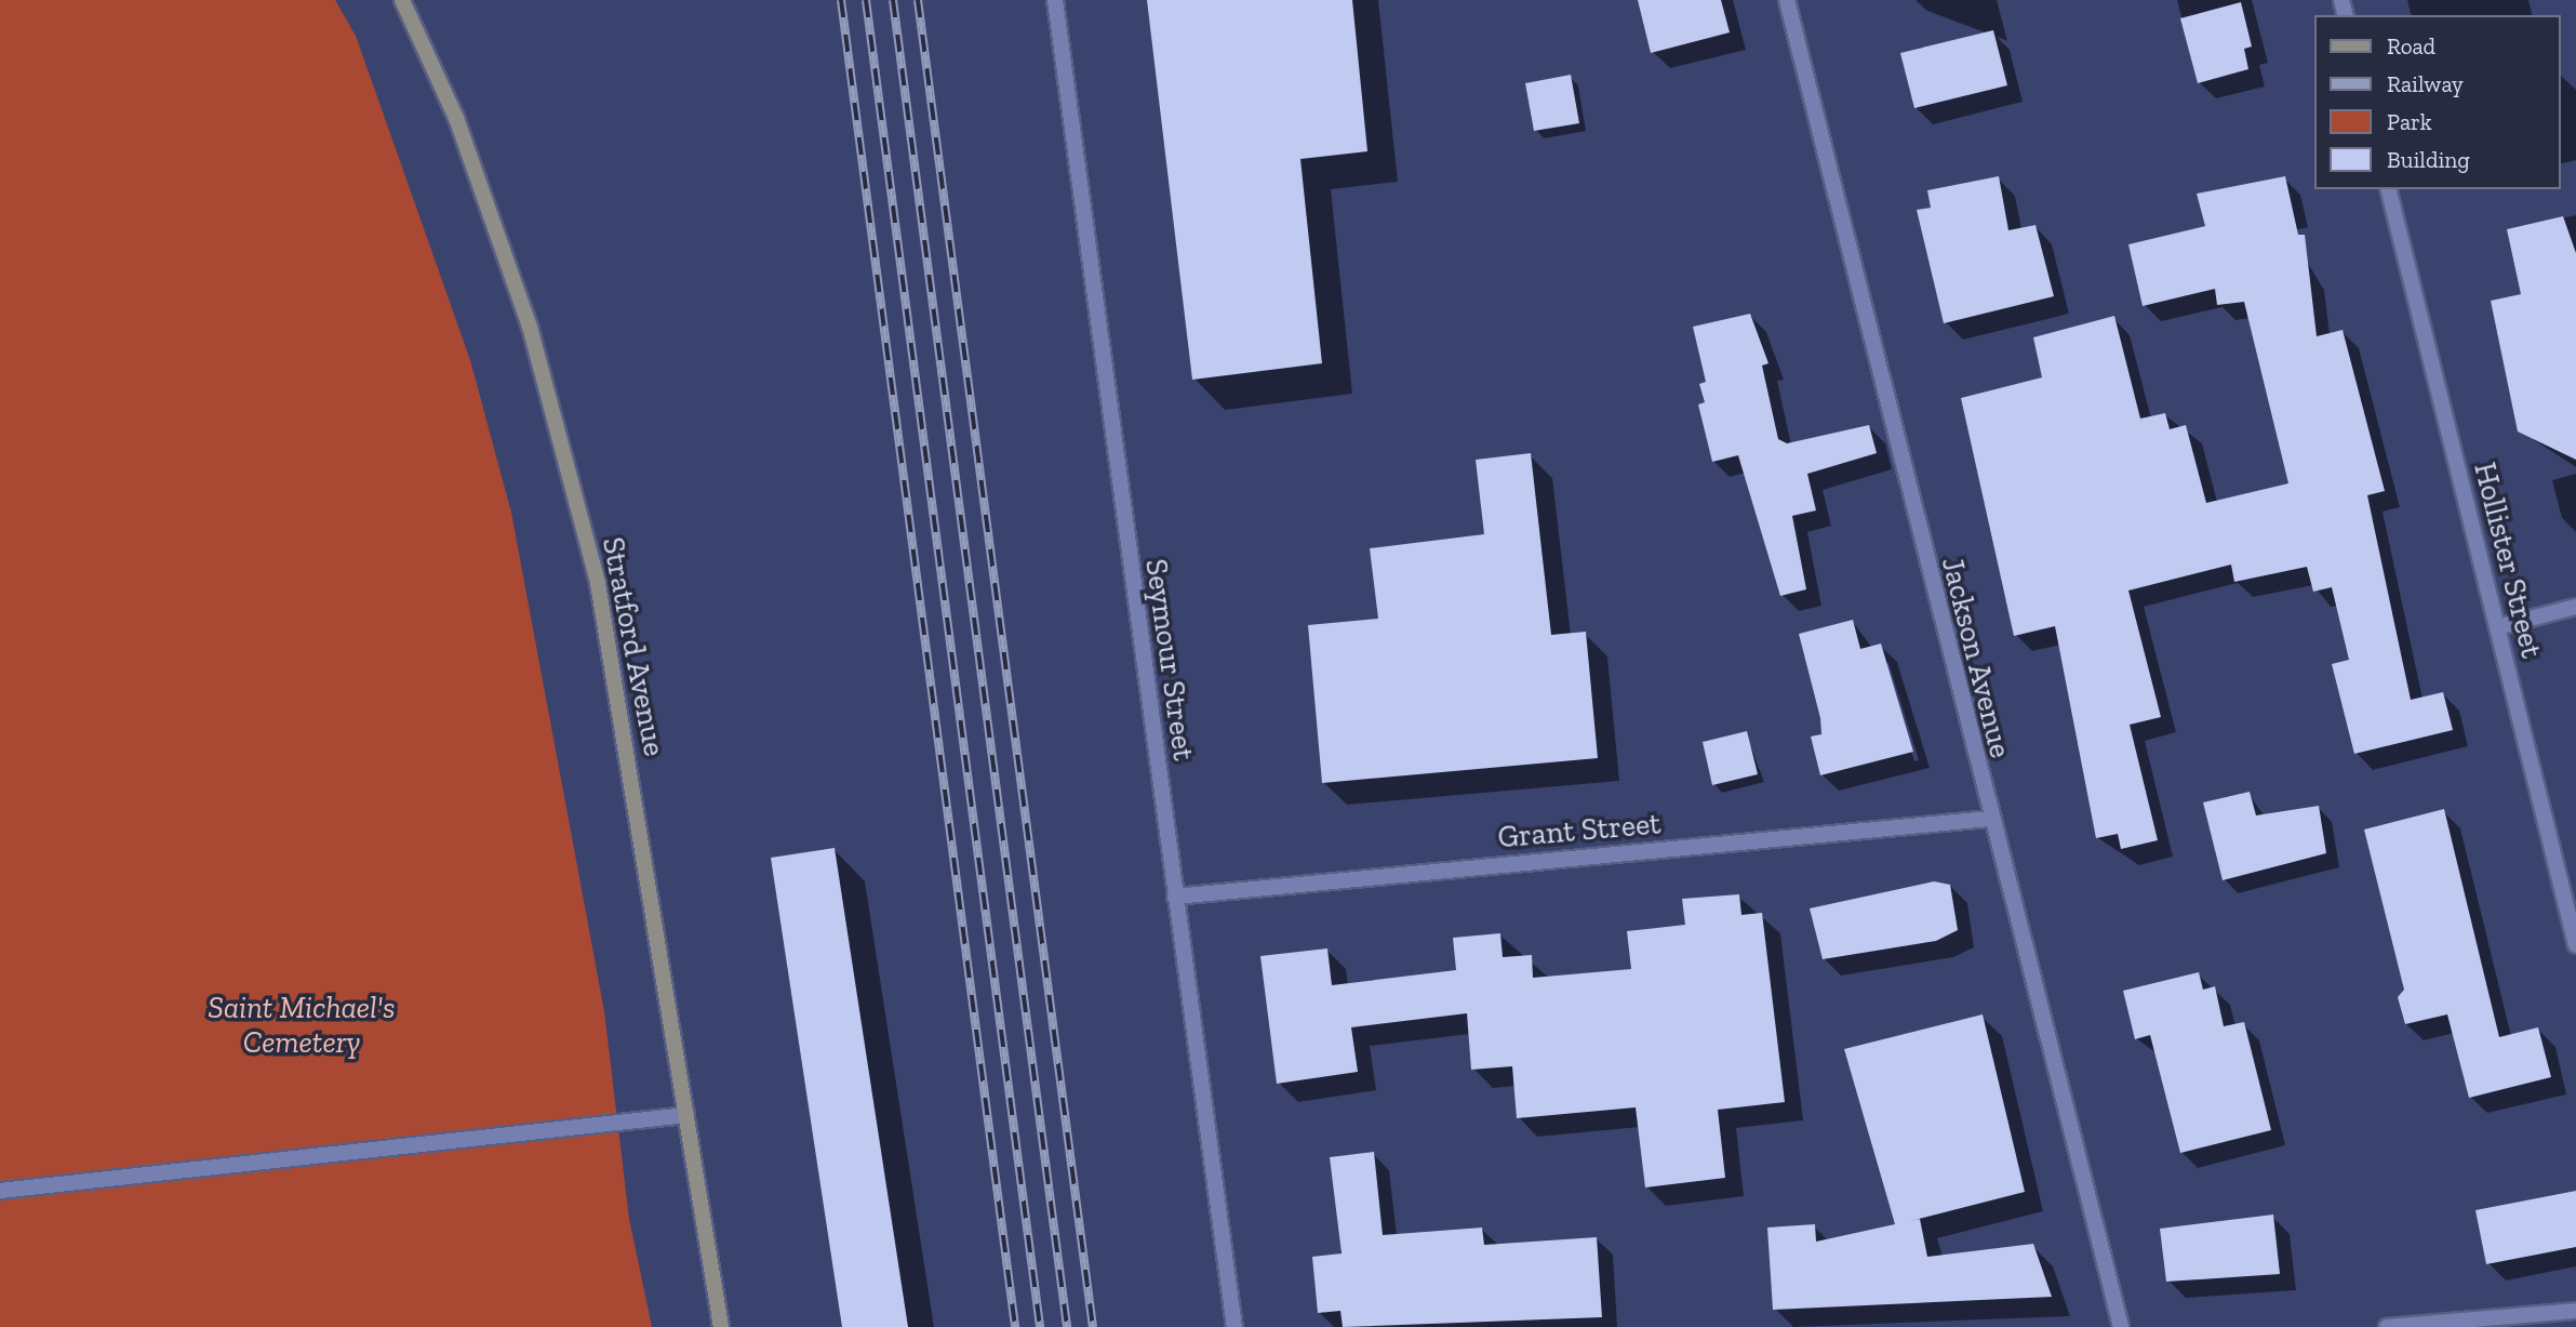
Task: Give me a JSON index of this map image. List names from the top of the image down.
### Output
{
  "streets": {
    "main road": ["Stratford Avenue"],
    "street": [
      "Hollister Street",
      "Jackson Avenue",
      "Seymour Street",
      "Grant Street"
    ]
  },
  "crossings": [
    ["Jackson Avenue", "Grant Street"],
    ["Seymour Street", "Grant Street"]
  ],
  "parks": ["Saint Michael's Cemetery"],
  "legend": [
    "Road",
    "Railway",
    "Park",
    "Building"
  ]
}
